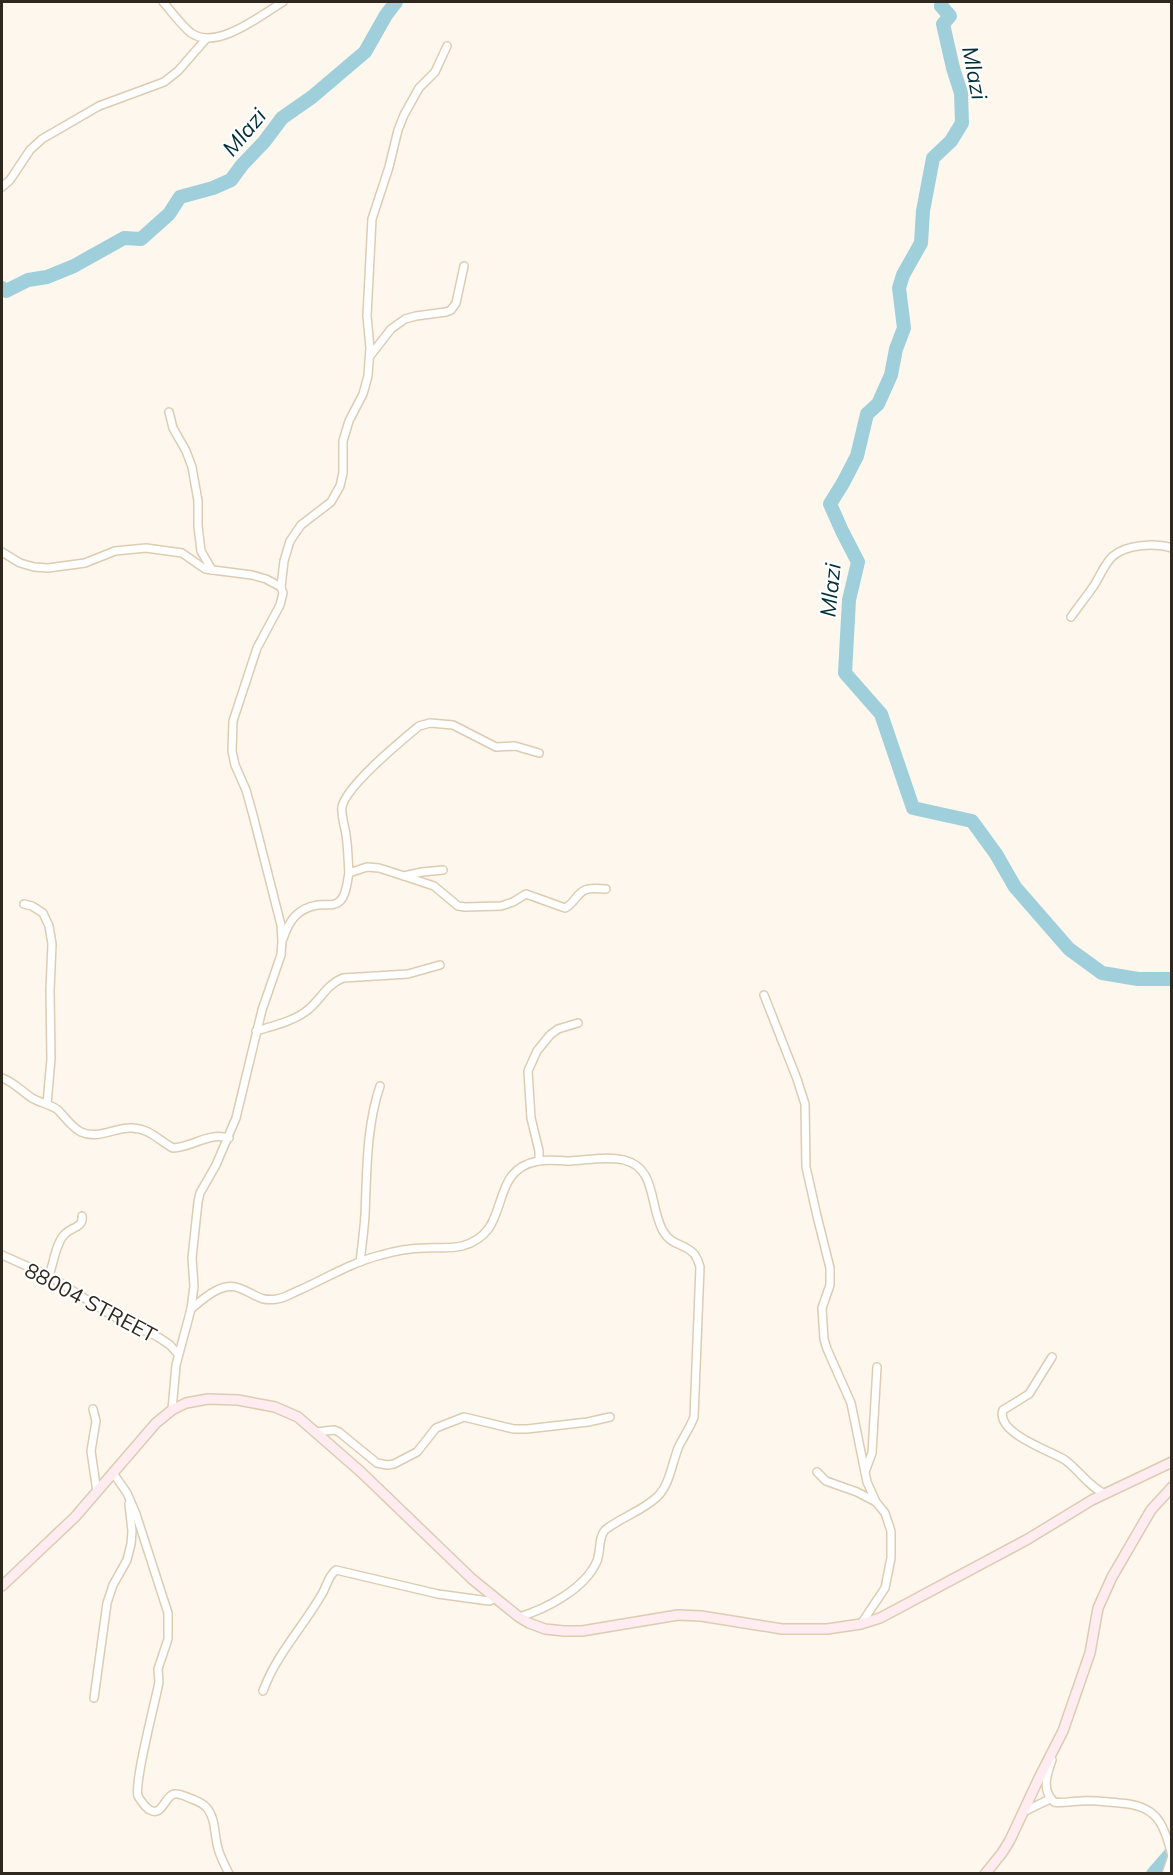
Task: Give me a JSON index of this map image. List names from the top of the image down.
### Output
{
  "streets": {
    "street": ["88004 STREET"]
  },
  "water": ["Mlazi"]
}
